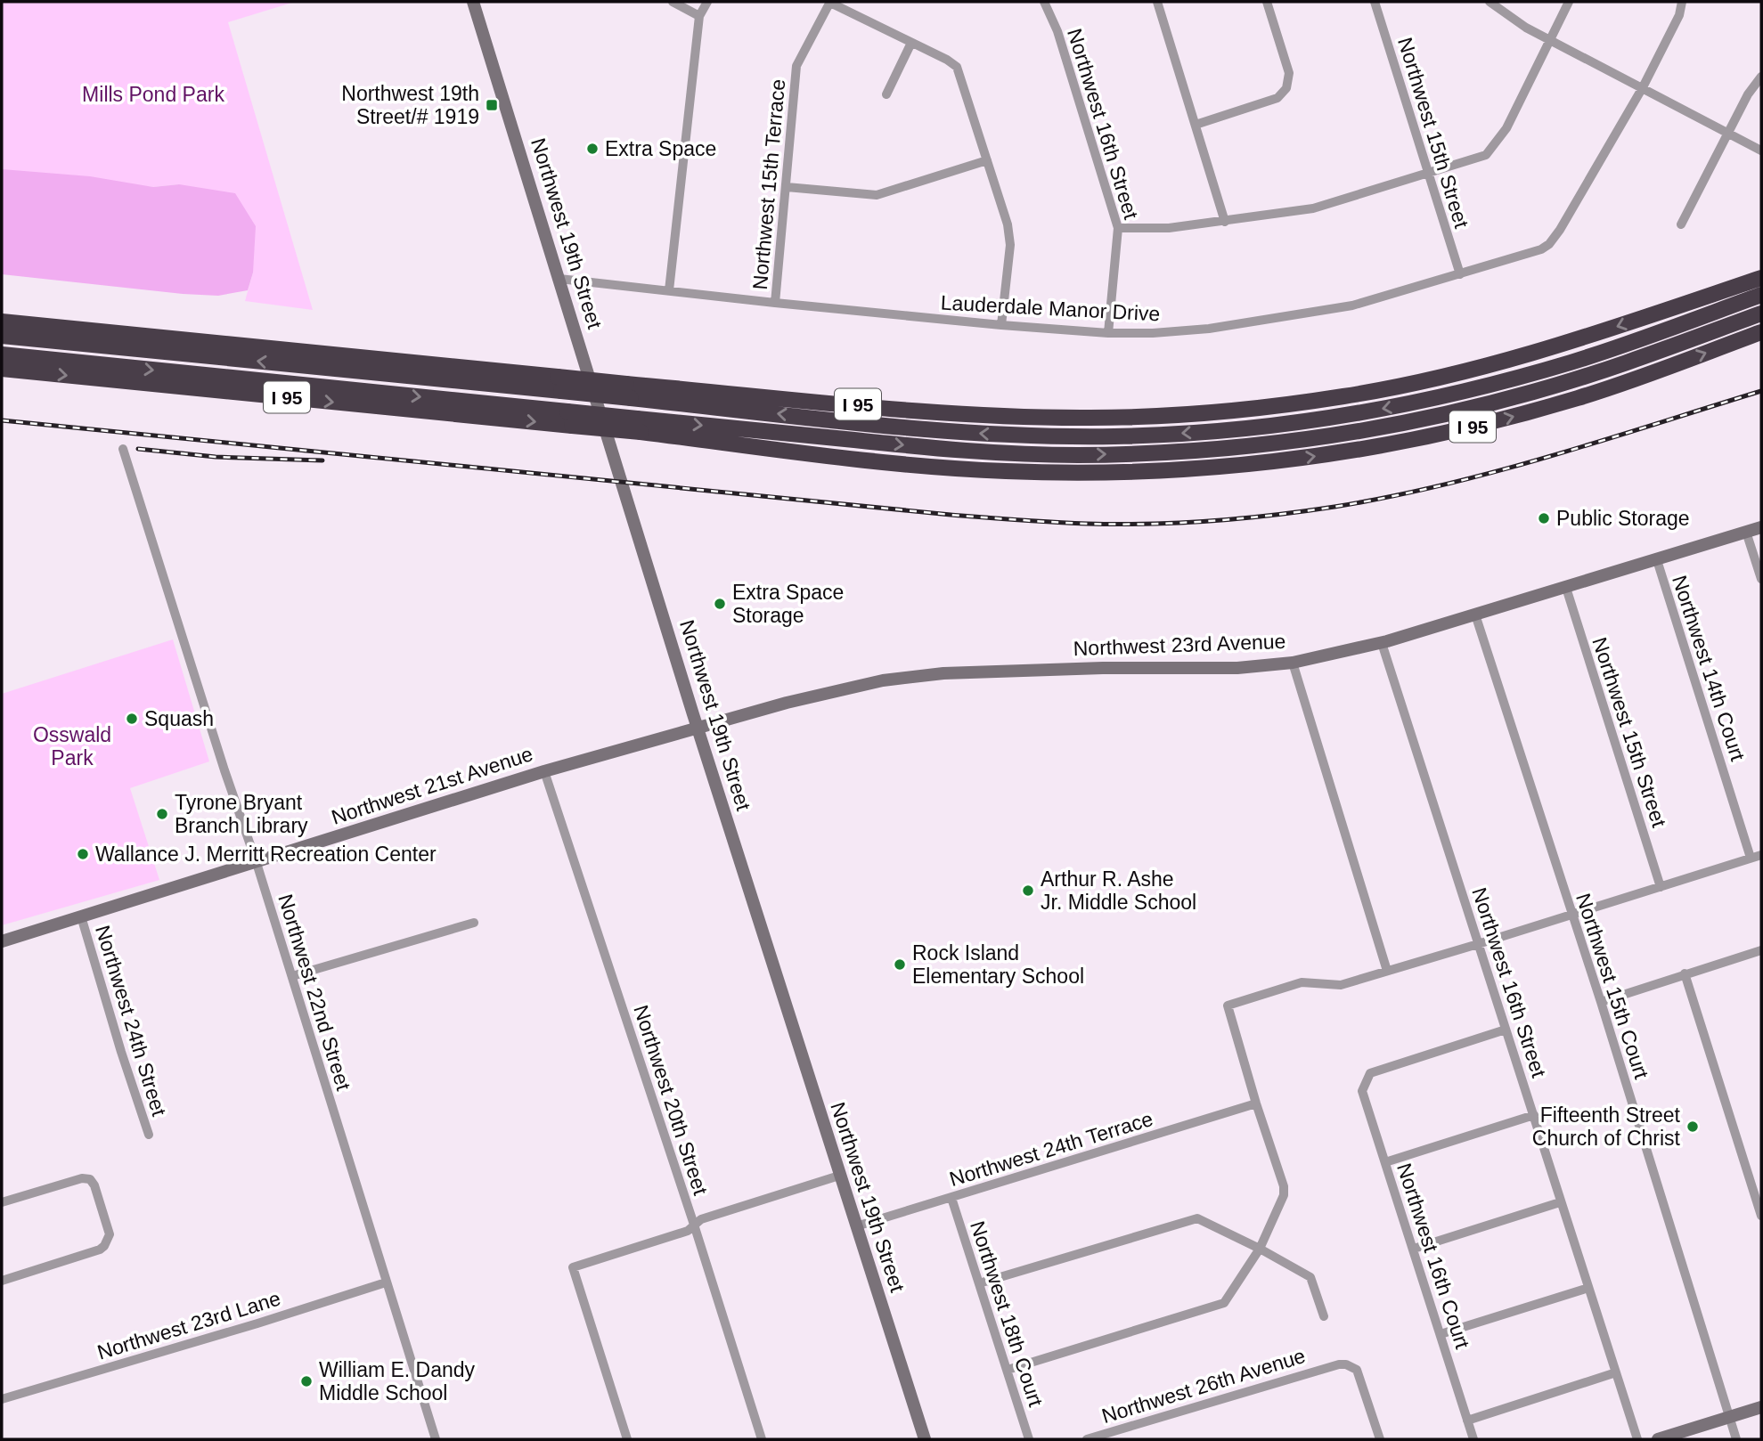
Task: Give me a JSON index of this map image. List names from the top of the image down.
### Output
{
  "streets": {
    "highway": ["I 95"],
    "street": [
      "Northwest 16th Street",
      "Northwest 15th Street",
      "Northwest 15th Terrace",
      "Northwest 19th Street",
      "Lauderdale Manor Drive",
      "Northwest 23rd Avenue",
      "Northwest 14th Court",
      "Northwest 21st Avenue",
      "Northwest 15th Court",
      "Northwest 22nd Street",
      "Northwest 24th Street",
      "Northwest 20th Street",
      "Northwest 24th Terrace",
      "Northwest 16th Court",
      "Northwest 18th Court",
      "Northwest 23rd Lane",
      "Northwest 26th Avenue"
    ]
  },
  "crossings": [
    ["Northwest 16th Street", "Lauderdale Manor Drive"],
    ["Northwest 16th Street", "Northwest 23rd Avenue"],
    ["Northwest 16th Street", "Northwest 16th Court"],
    ["Northwest 15th Street", "Lauderdale Manor Drive"],
    ["Northwest 15th Street", "Northwest 23rd Avenue"],
    ["Northwest 15th Terrace", "Lauderdale Manor Drive"],
    ["Northwest 19th Street", "Lauderdale Manor Drive"],
    ["Northwest 19th Street", "Northwest 23rd Avenue"],
    ["Northwest 19th Street", "Northwest 21st Avenue"],
    ["Northwest 19th Street", "Northwest 24th Terrace"],
    ["Northwest 23rd Avenue", "Northwest 14th Court"],
    ["Northwest 23rd Avenue", "Northwest 21st Avenue"],
    ["Northwest 23rd Avenue", "Northwest 15th Court"],
    ["Northwest 21st Avenue", "Northwest 22nd Street"],
    ["Northwest 21st Avenue", "Northwest 24th Street"],
    ["Northwest 21st Avenue", "Northwest 20th Street"],
    ["Northwest 22nd Street", "Northwest 23rd Lane"],
    ["Northwest 24th Terrace", "Northwest 18th Court"]
  ],
  "parks": ["Mills Pond Park", "Osswald Park"],
  "places": {
    "transit": ["Northwest 19th Street/# 1919"],
    "other": [
      "Extra Space",
      "Public Storage",
      "Extra Space Storage",
      "Squash",
      "Tyrone Bryant Branch Library",
      "Wallance J. Merritt Recreation Center",
      "Arthur R. Ashe Jr. Middle School",
      "Rock Island Elementary School",
      "Fifteenth Street Church of Christ",
      "William E. Dandy Middle School"
    ]
  }
}
